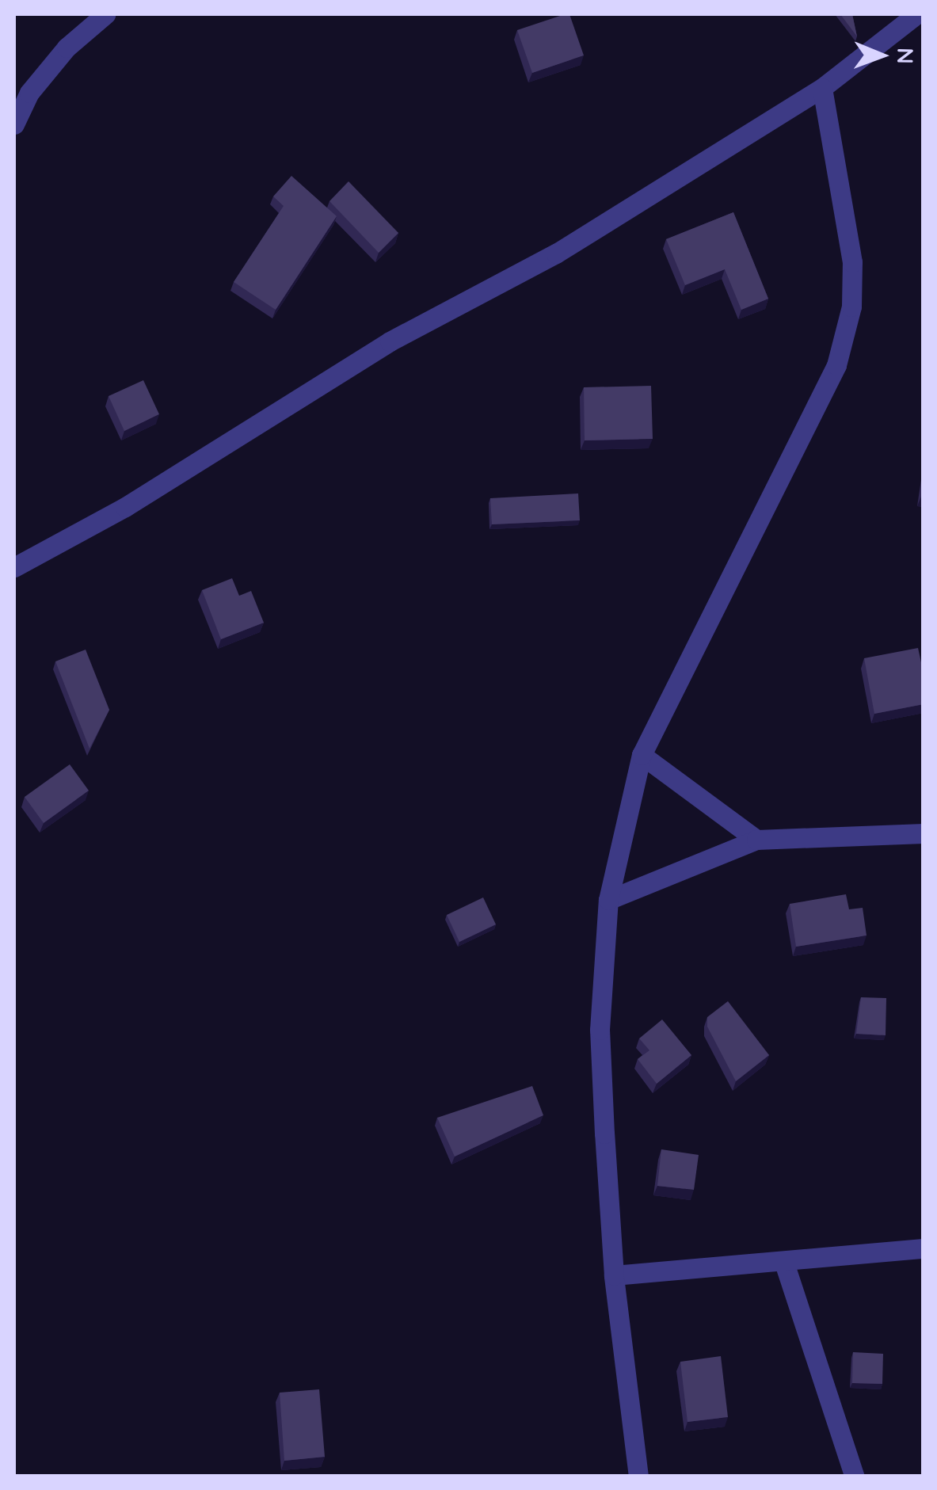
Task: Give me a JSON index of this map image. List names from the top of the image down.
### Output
{
  "north": "right"
}
